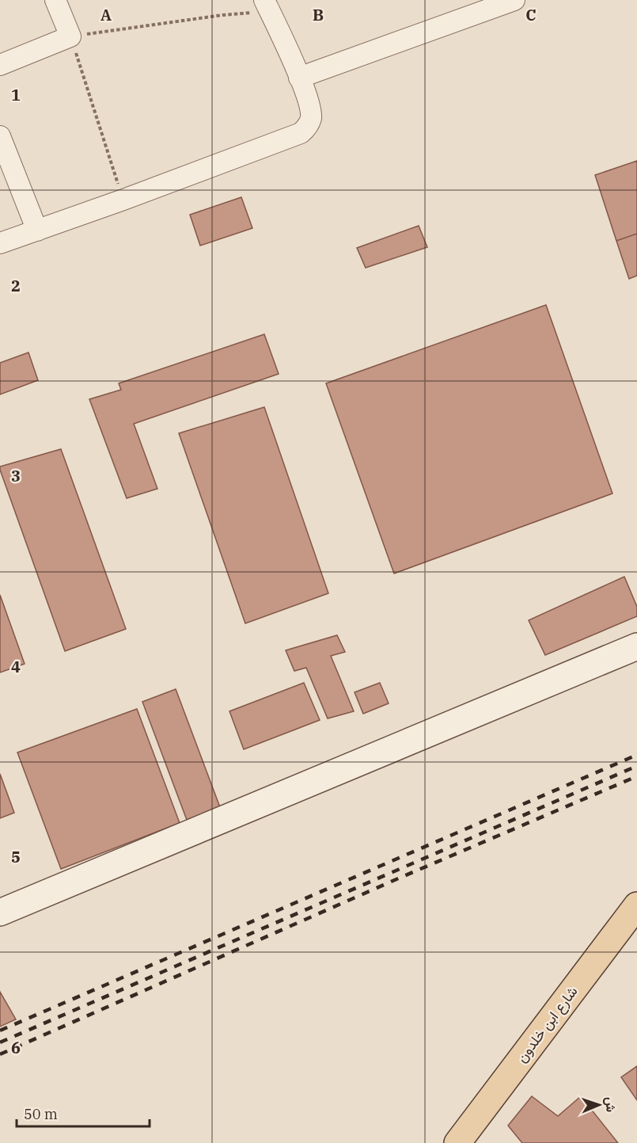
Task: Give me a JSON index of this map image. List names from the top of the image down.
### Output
{
  "streets": {
    "main road": ["شارع ابن خلدون"]
  },
  "scale_bar": "50 m",
  "north": "right",
  "grid": {
    "columns": ["A", "B", "C"],
    "rows": [
      "1",
      "2",
      "3",
      "4",
      "5",
      "6"
    ]
  }
}
